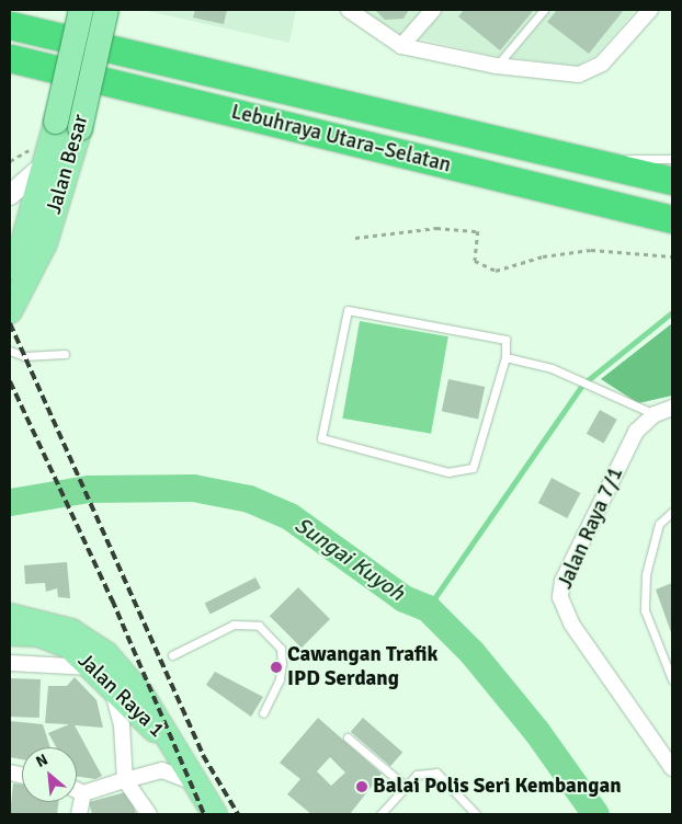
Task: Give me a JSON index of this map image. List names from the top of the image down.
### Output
{
  "streets": {
    "highway": ["Lebuhraya Utara–Selatan"],
    "main road": ["Jalan Besar", "Jalan Raya 1"],
    "street": ["Jalan Raya 7/1"]
  },
  "water": ["Sungai Kuyoh"],
  "places": ["Cawangan Trafik IPD Serdang", "Balai Polis Seri Kembangan"],
  "north": "top left"
}
